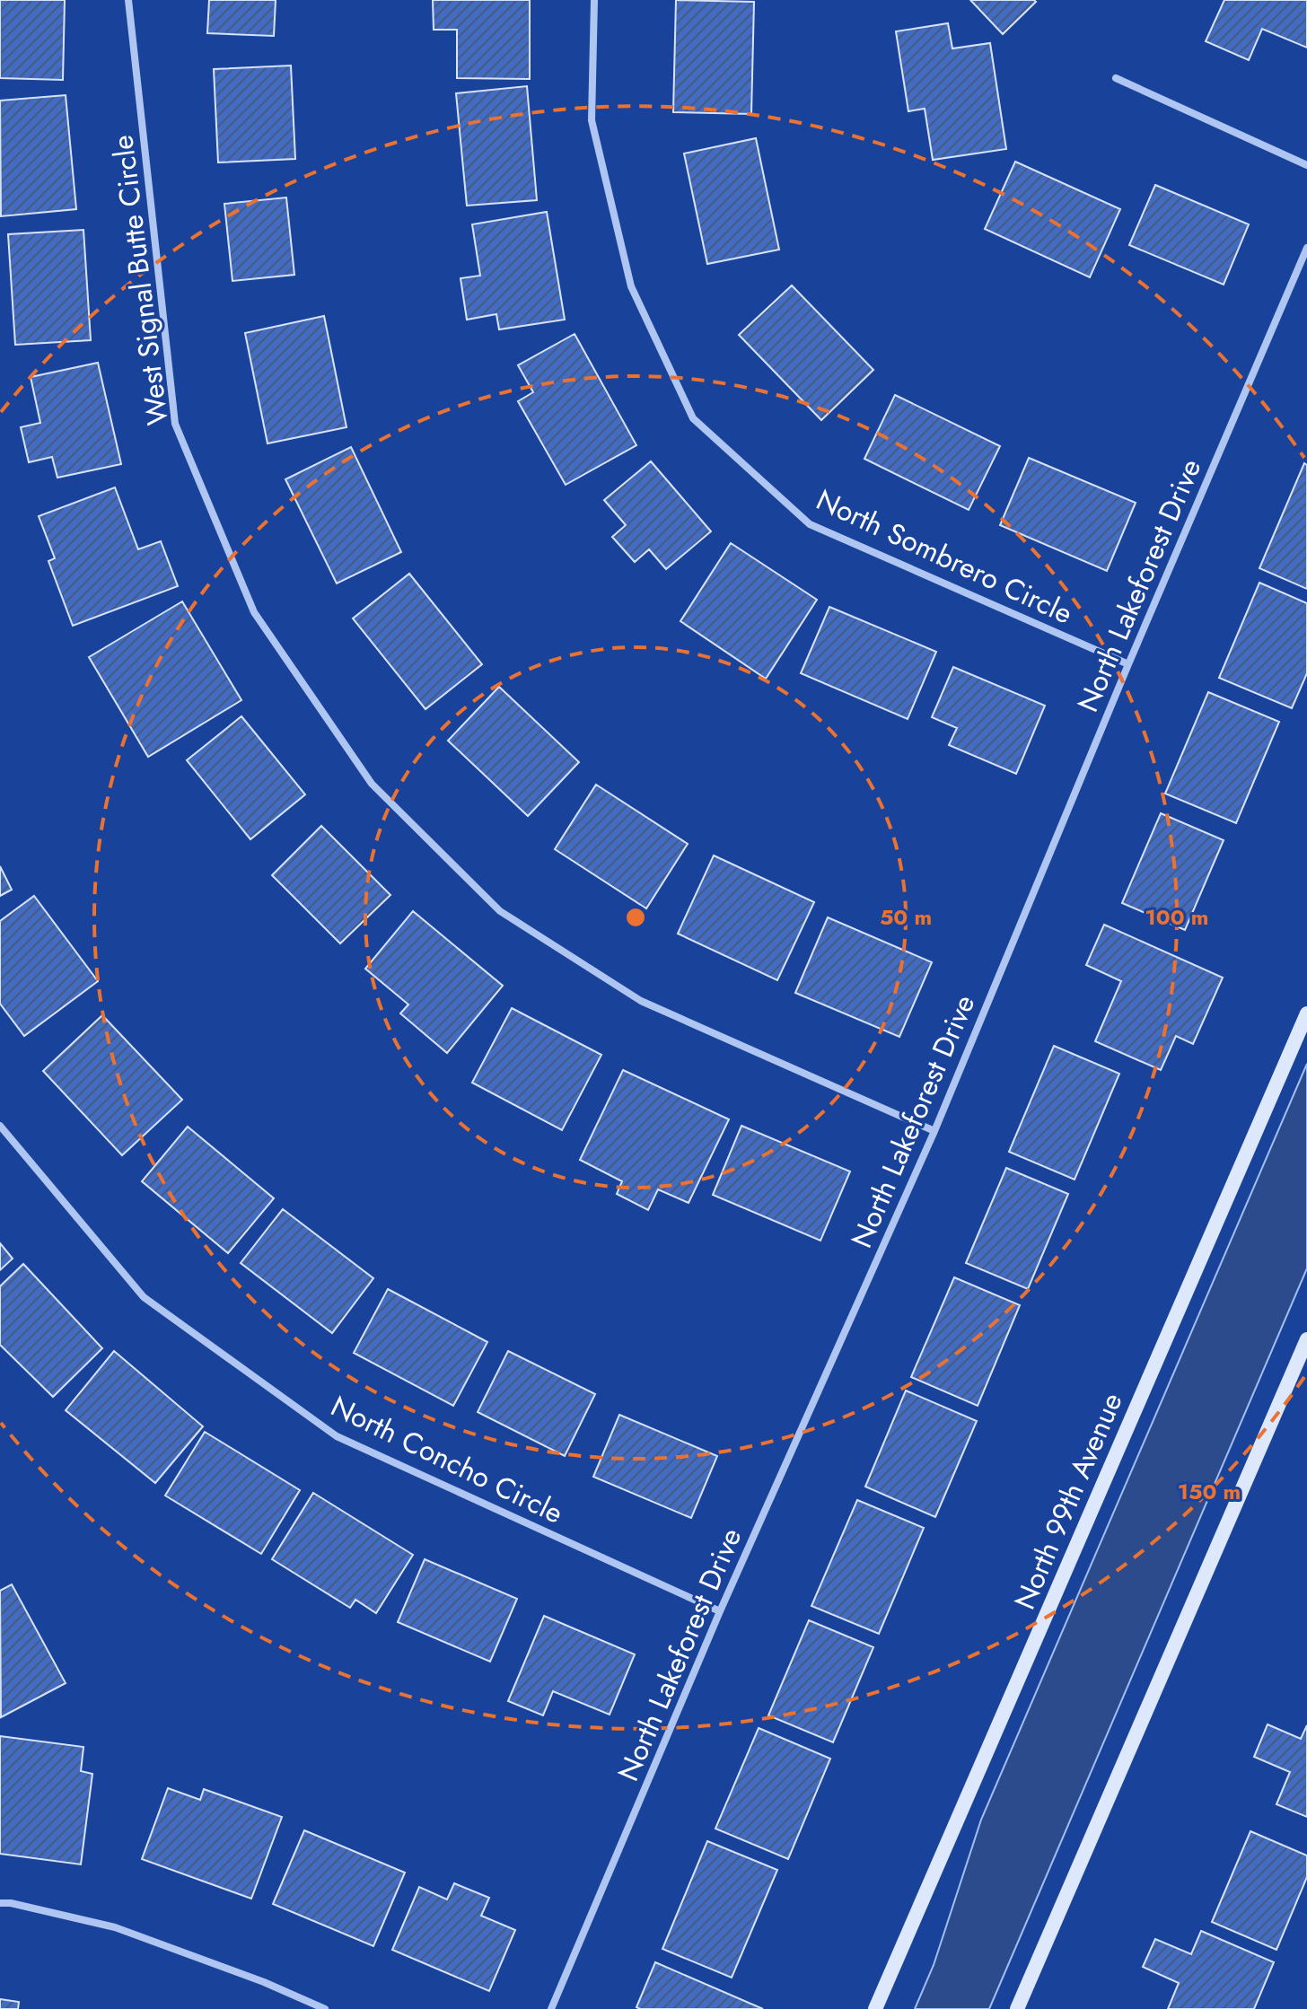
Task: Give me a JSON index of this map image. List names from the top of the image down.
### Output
{
  "streets": {
    "main road": ["North 99th Avenue"],
    "street": [
      "West Signal Butte Circle",
      "North Sombrero Circle",
      "North Lakeforest Drive",
      "North Concho Circle"
    ]
  },
  "crossings": [
    ["West Signal Butte Circle", "North Lakeforest Drive"],
    ["North Sombrero Circle", "North Lakeforest Drive"],
    ["North Lakeforest Drive", "North Concho Circle"]
  ],
  "rings": ["50 m", "100 m", "150 m"]
}
